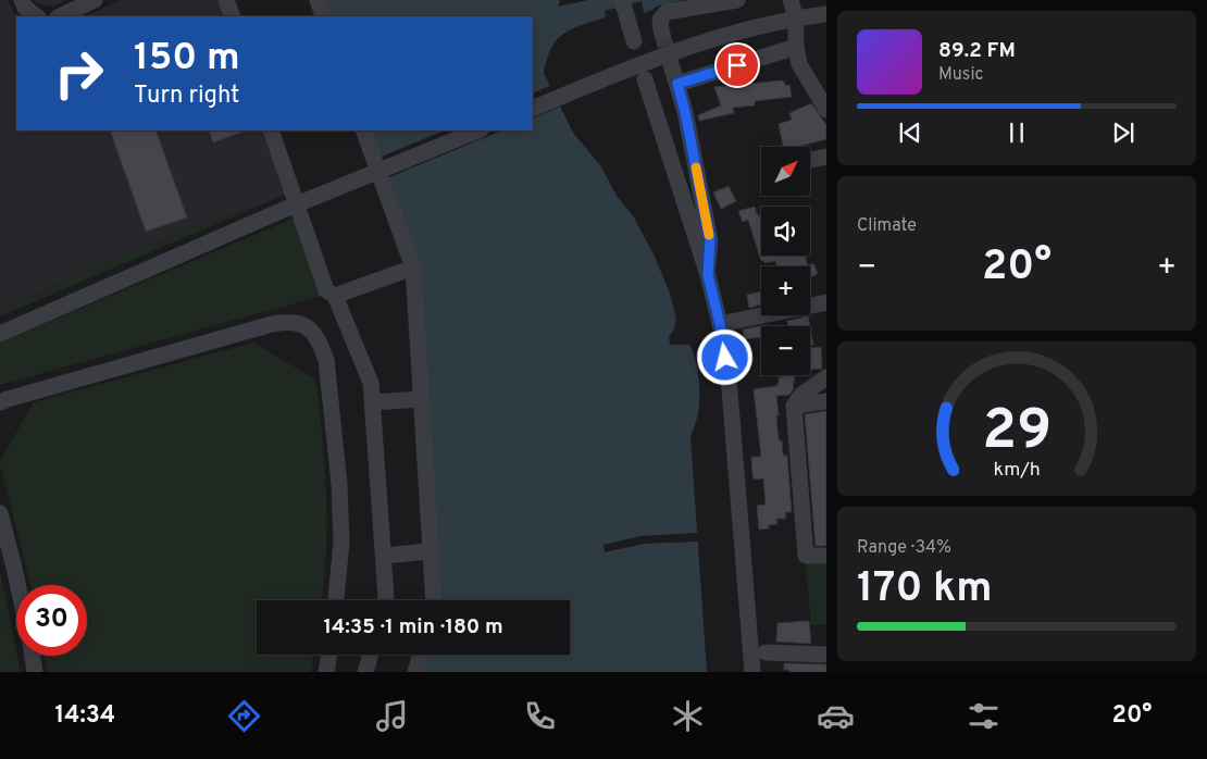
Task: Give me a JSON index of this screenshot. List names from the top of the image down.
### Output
{
  "north": "top right",
  "page": {
    "turn": ["150 m", "Turn right"],
    "song": ["89.2 FM", "Music"],
    "map_buttons": ["+", "−"],
    "tile": [
      "Climate",
      ["Range · 34%", "170 km"]
    ],
    "heat": ["−", "20°", "+"],
    "limit": "30",
    "trip": "14:35 · 1 min · 180 m",
    "tabs": ["14:34", "20°"],
    "gauge": ["29", "km/h"]
  }
}
